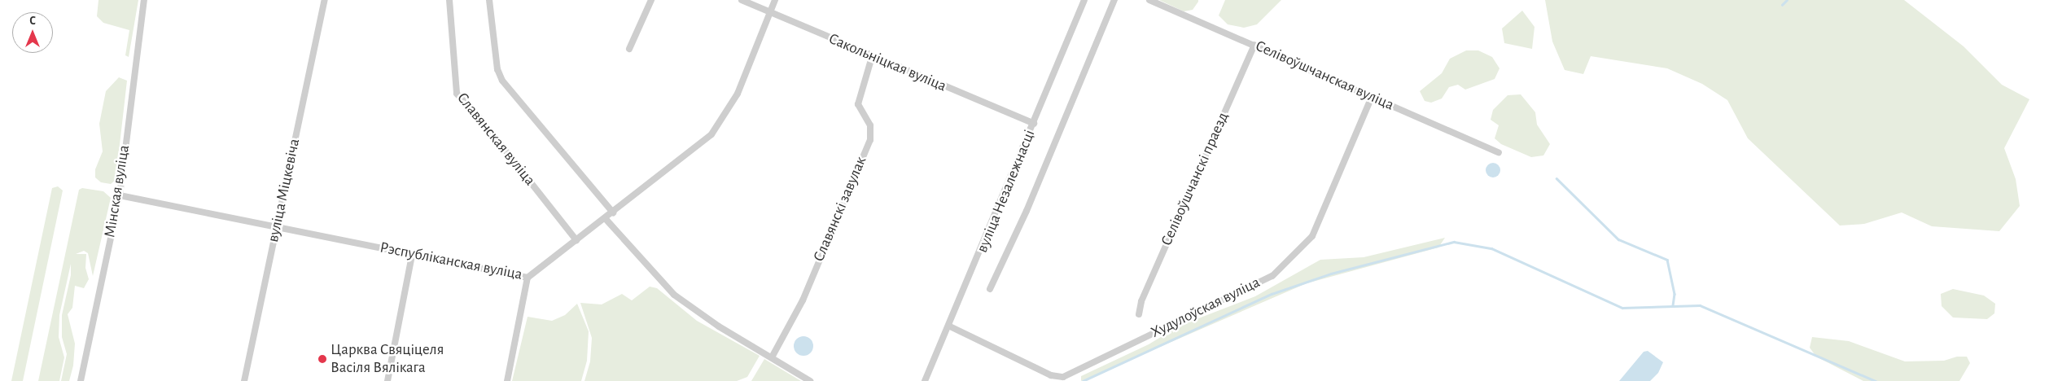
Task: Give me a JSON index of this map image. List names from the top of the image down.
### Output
{
  "streets": {
    "street": [
      "Сакольніцкая вуліца",
      "Селівоўшчанская вуліца",
      "Славянская вуліца",
      "Селівоўшчанскі праезд",
      "вуліца Міцкевіча",
      "Мінская вуліца",
      "вуліца Незалежнасці",
      "Славянскі завулак",
      "Рэспубліканская вуліца",
      "Худулоўская вуліца"
    ]
  },
  "crossings": [
    ["Сакольніцкая вуліца", "вуліца Незалежнасці"],
    ["Сакольніцкая вуліца", "Славянскі завулак"],
    ["Сакольніцкая вуліца", "Рэспубліканская вуліца"],
    ["Селівоўшчанская вуліца", "Селівоўшчанскі праезд"],
    ["Селівоўшчанская вуліца", "Худулоўская вуліца"],
    ["Славянская вуліца", "Рэспубліканская вуліца"],
    ["вуліца Міцкевіча", "Рэспубліканская вуліца"],
    ["Мінская вуліца", "Рэспубліканская вуліца"],
    ["вуліца Незалежнасці", "Худулоўская вуліца"]
  ],
  "places": ["Царква Свяціцеля Васіля Вялікага"],
  "north": "top"
}
